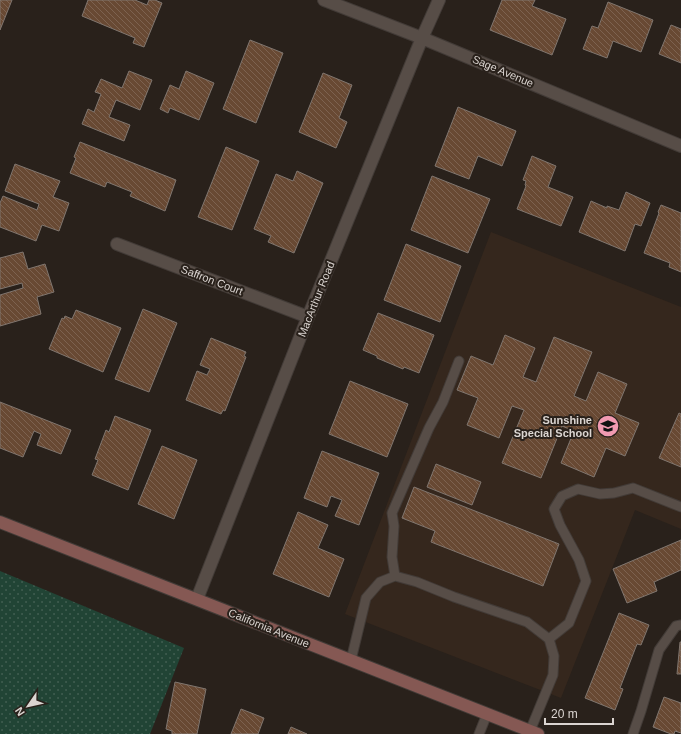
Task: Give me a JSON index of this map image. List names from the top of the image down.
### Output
{
  "streets": {
    "main road": ["California Avenue"],
    "street": ["Sage Avenue", "Saffron Court", "MacArthur Road"]
  },
  "crossings": [
    ["Sage Avenue", "MacArthur Road"],
    ["Saffron Court", "MacArthur Road"],
    ["MacArthur Road", "California Avenue"]
  ],
  "places": {
    "school or university": ["Sunshine Special School"]
  },
  "scale_bar": "20 m",
  "north": "bottom left"
}
